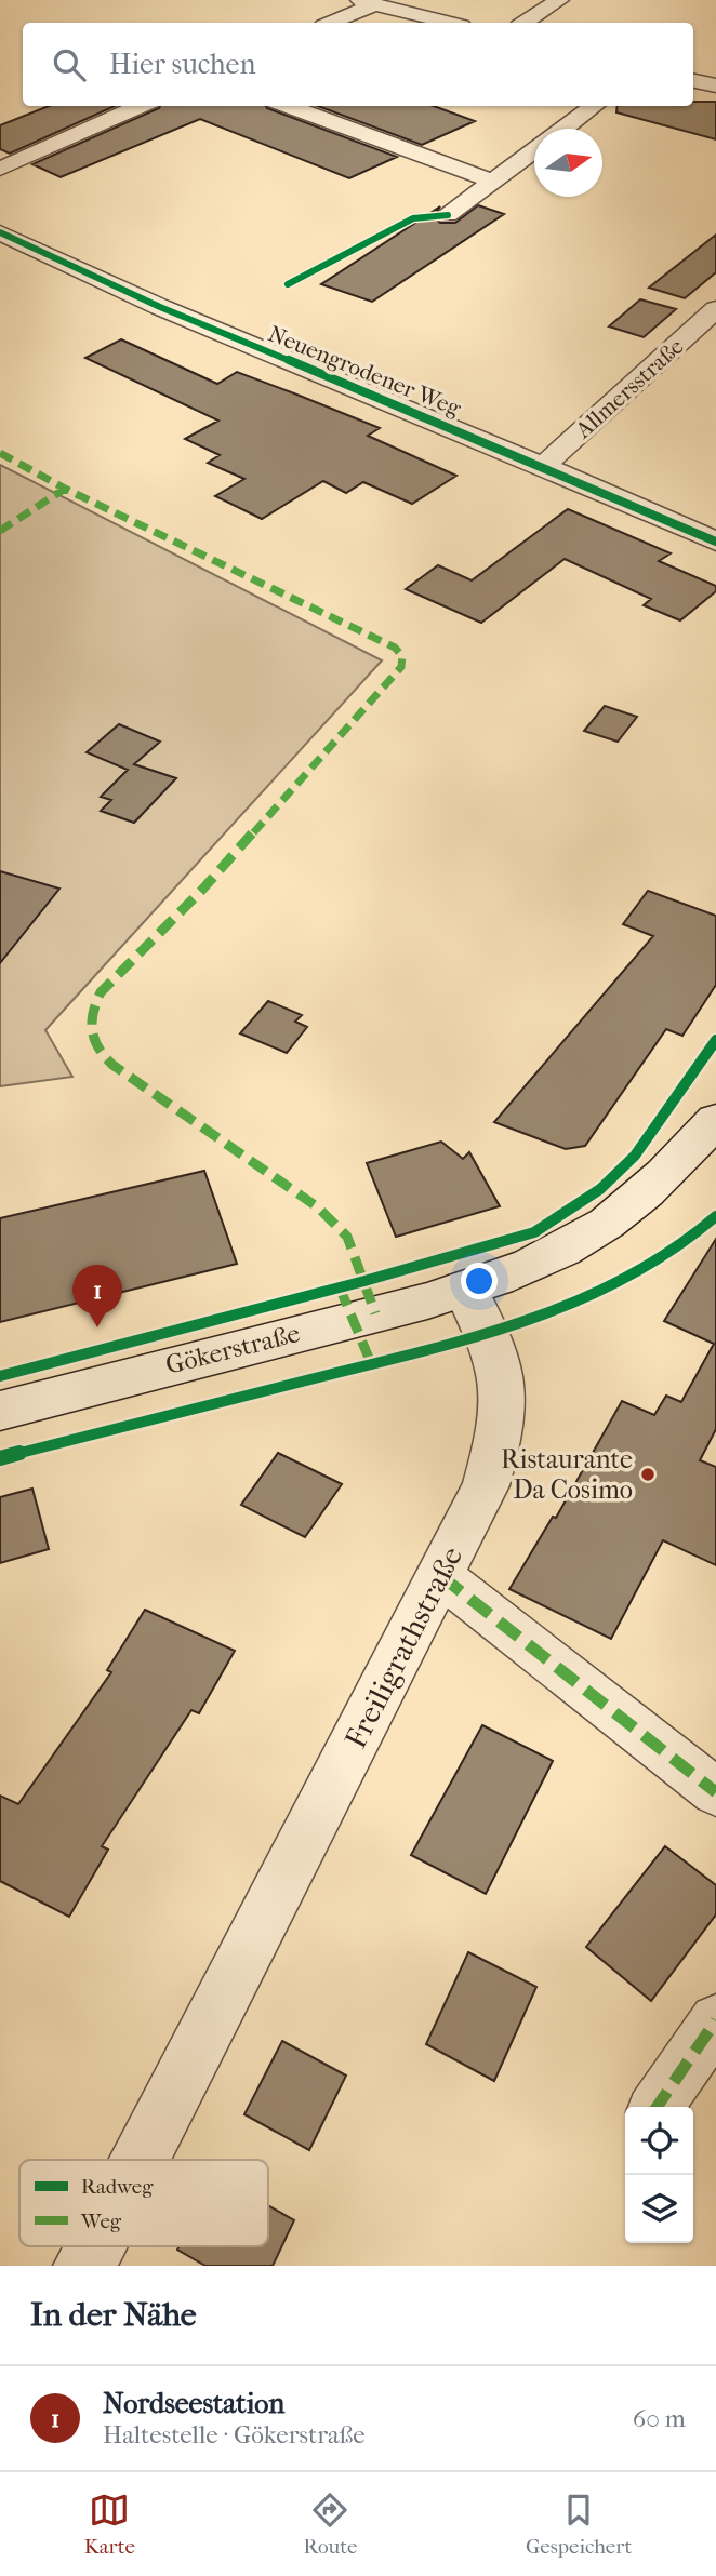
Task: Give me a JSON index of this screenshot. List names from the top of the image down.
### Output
{
  "streets": {
    "street": [
      "Neuengrodener Weg",
      "Allmersstraße",
      "Gökerstraße",
      "Freiligrathstraße"
    ]
  },
  "crossings": [
    ["Neuengrodener Weg", "Allmersstraße"],
    ["Gökerstraße", "Freiligrathstraße"]
  ],
  "places": ["Ristaurante Da Cosimo"],
  "legend": ["Radweg", "Weg"],
  "north": "right",
  "page": {
    "search": "Hier suchen",
    "pins": "1",
    "heading": "In der Nähe",
    "list": [
      {
        "mark": "1",
        "name": "Nordseestation",
        "note": "Haltestelle · Gökerstraße",
        "value": "60 m"
      }
    ],
    "nav": ["Karte", "Route", "Gespeichert"]
  }
}
